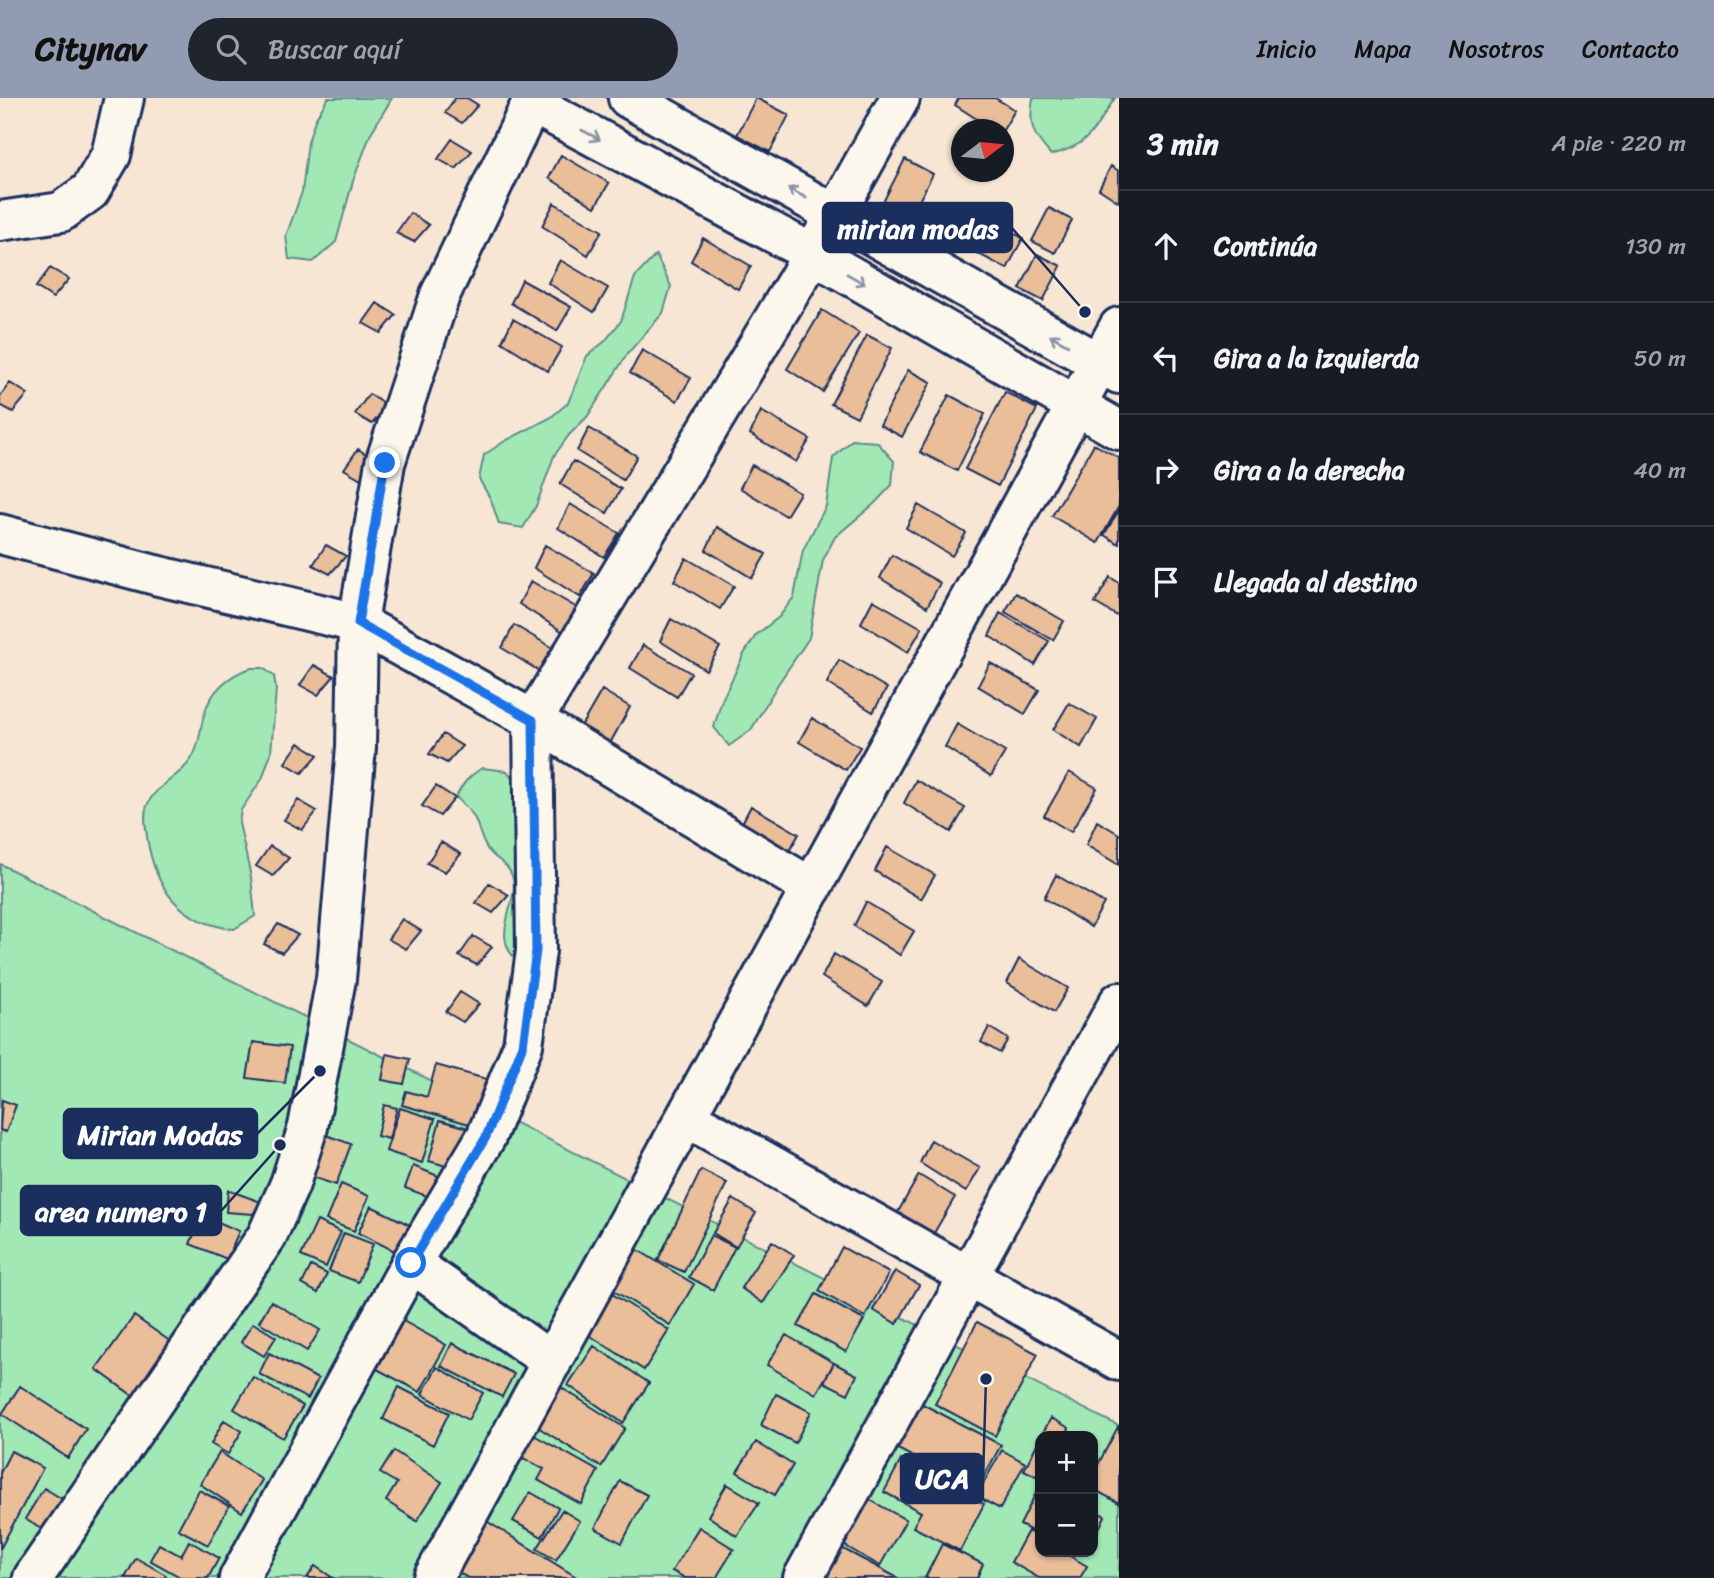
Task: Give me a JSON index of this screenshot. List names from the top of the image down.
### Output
{
  "places": [
    "mirian modas",
    "Mirian Modas",
    "area numero 1",
    "UCA"
  ],
  "north": "right",
  "page": {
    "header": "Citynav",
    "search": "Buscar aquí",
    "nav": [
      "Inicio",
      "Mapa",
      "Nosotros",
      "Contacto"
    ],
    "heading": ["3 min", "A pie · 220 m"],
    "list": [
      ["Continúa", "130 m"],
      ["Gira a la izquierda", "50 m"],
      ["Gira a la derecha", "40 m"],
      "Llegada al destino"
    ],
    "map_buttons": ["+", "−"]
  }
}
